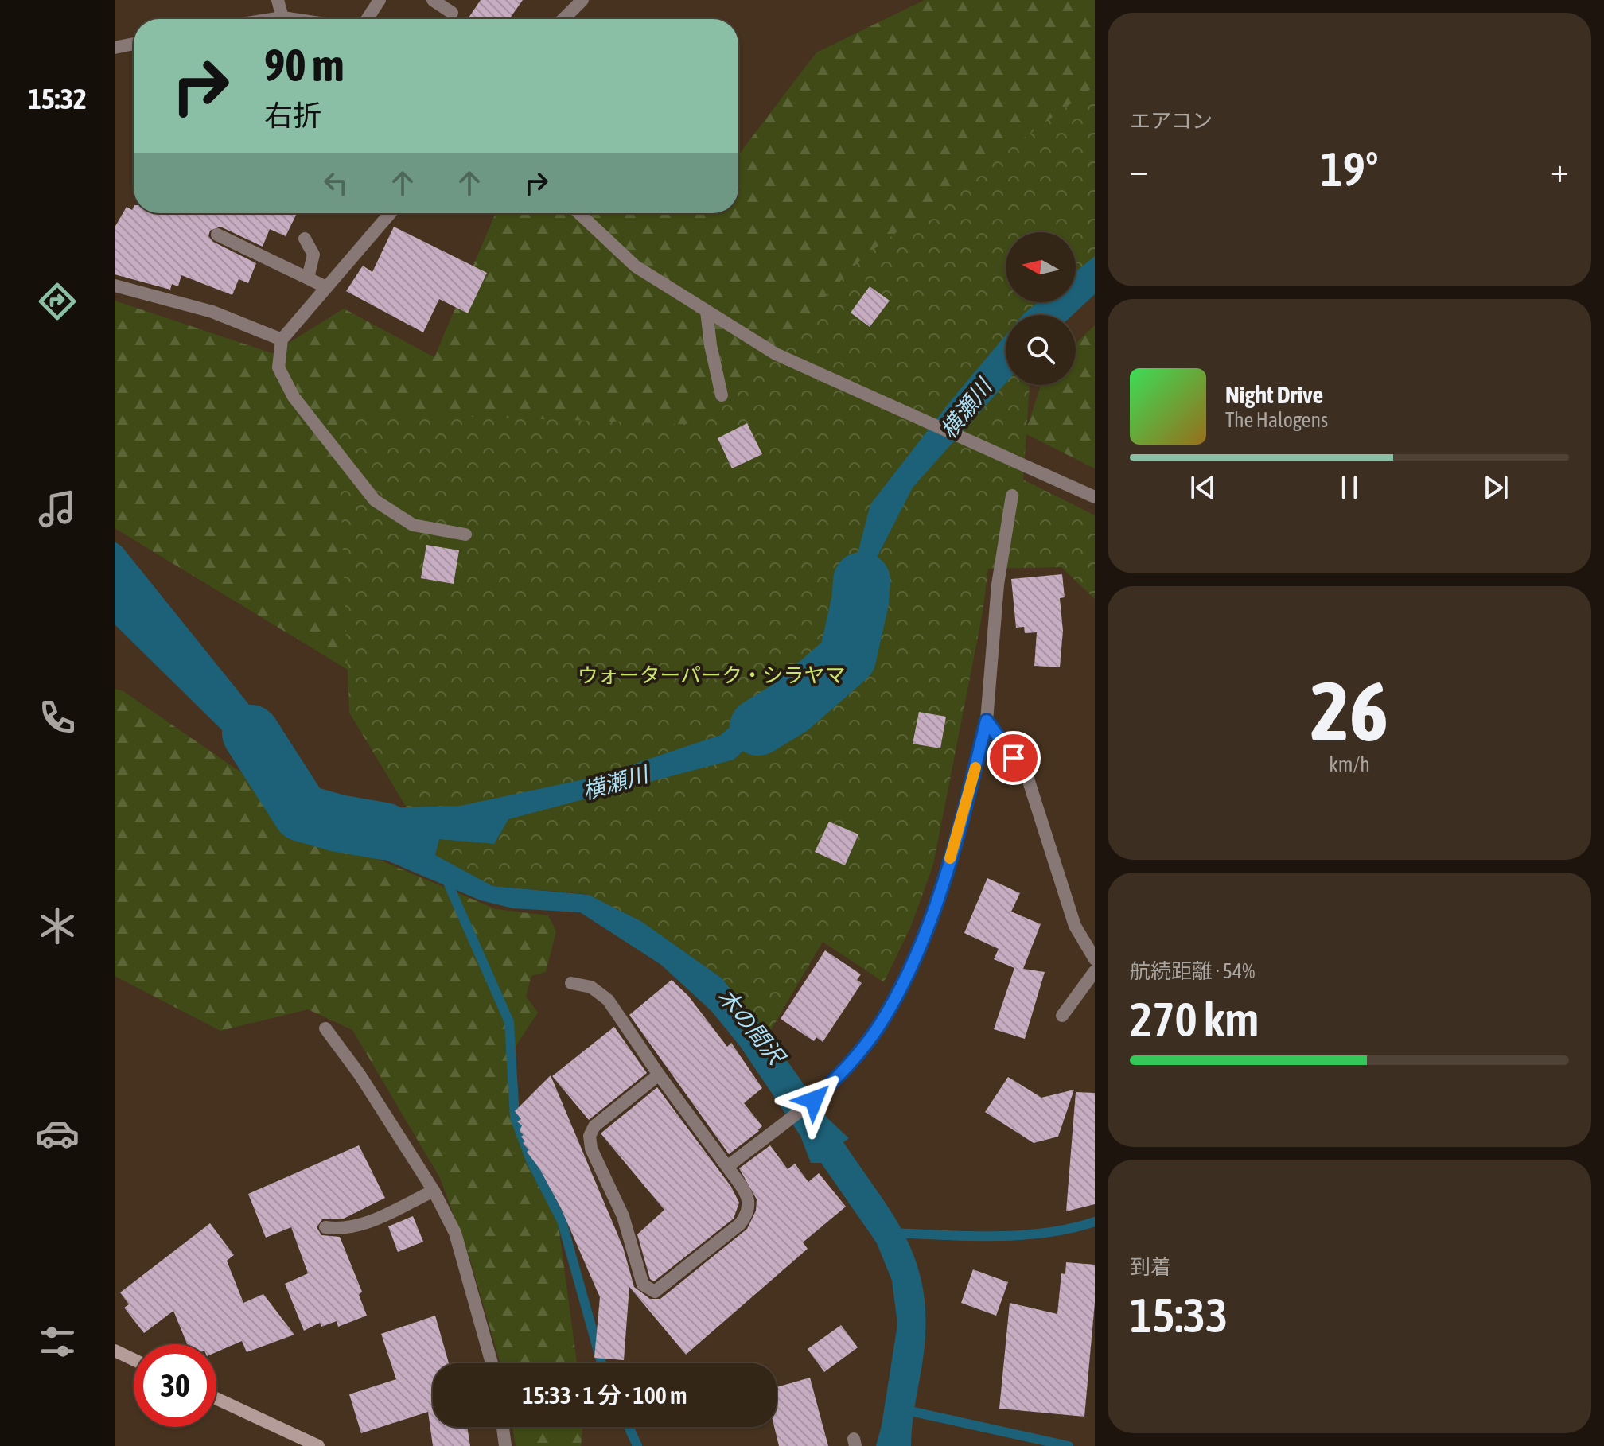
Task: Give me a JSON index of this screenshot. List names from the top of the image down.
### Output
{
  "water": ["横瀬川", "木の間沢"],
  "parks": ["ウォーターパーク・シラヤマ"],
  "north": "left",
  "page": {
    "tabs": "15:32",
    "tile": [
      "エアコン",
      ["26", "km/h"],
      ["航続距離 · 54%", "270 km"],
      ["到着", "15:33"]
    ],
    "turn": ["90 m", "右折"],
    "heat": ["−", "19°", "+"],
    "song": ["Night Drive", "The Halogens"],
    "limit": "30",
    "trip": "15:33 · 1 分 · 100 m"
  }
}
